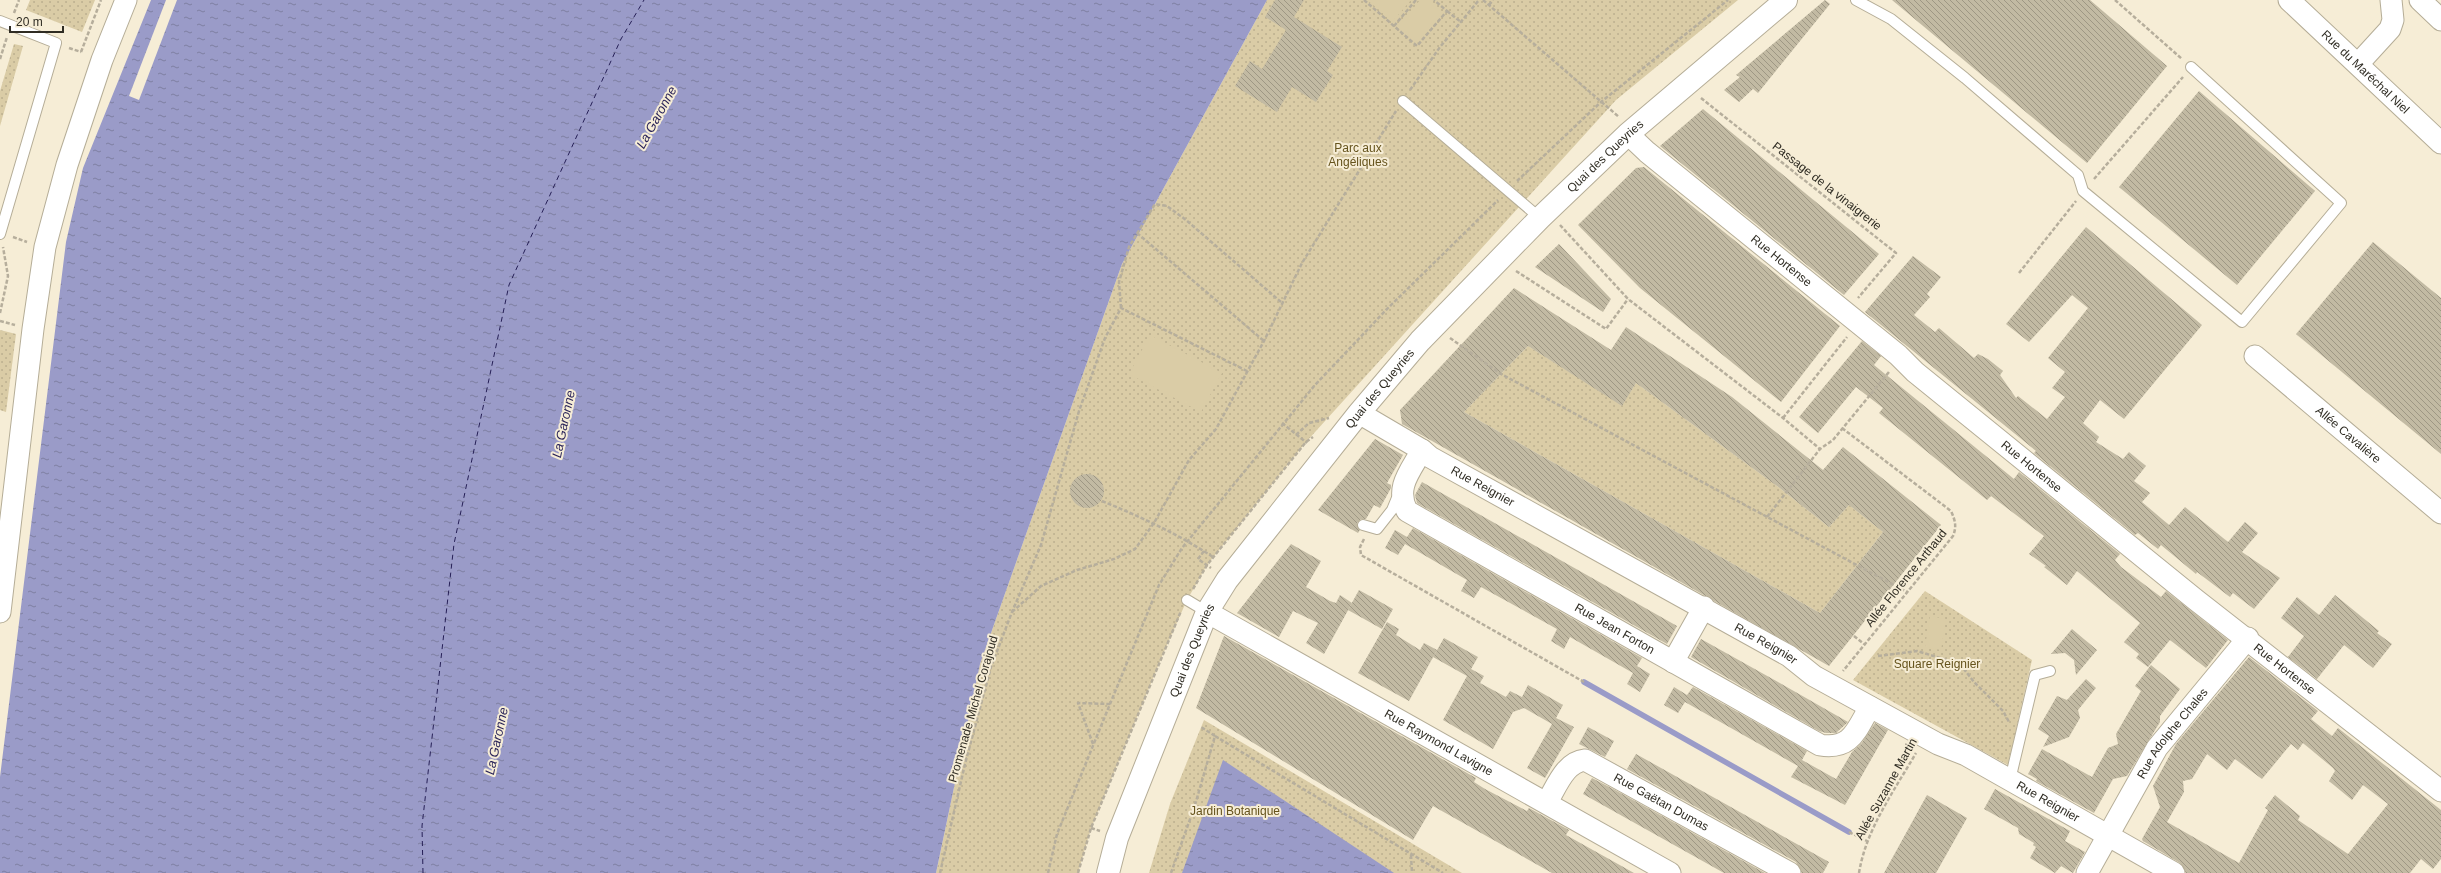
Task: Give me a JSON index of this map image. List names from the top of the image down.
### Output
{
  "streets": {
    "main road": ["Quai des Queyries"],
    "street": [
      "Rue du Maréchal Niel",
      "Rue Hortense",
      "Allée Cavalière",
      "Rue Reignier",
      "Rue Jean Forton",
      "Rue Adolphe Chales",
      "Rue Raymond Lavigne",
      "Rue Gaëtan Dumas"
    ],
    "path": [
      "Passage de la vinaigrerie",
      "Allée Florence Arthaud",
      "Promenade Michel Corajoud",
      "Allée Suzanne Martin"
    ]
  },
  "crossings": [
    ["Quai des Queyries", "Passage de la vinaigrerie"],
    ["Quai des Queyries", "Rue Hortense"],
    ["Quai des Queyries", "Rue Reignier"],
    ["Quai des Queyries", "Rue Raymond Lavigne"],
    ["Passage de la vinaigrerie", "Rue Hortense"],
    ["Rue Hortense", "Rue Adolphe Chales"],
    ["Rue Reignier", "Allée Florence Arthaud"],
    ["Rue Reignier", "Rue Jean Forton"],
    ["Rue Reignier", "Rue Adolphe Chales"],
    ["Rue Reignier", "Allée Suzanne Martin"],
    ["Rue Raymond Lavigne", "Rue Gaëtan Dumas"]
  ],
  "water": ["La Garonne"],
  "parks": ["Parc aux Angéliques", "Square Reignier", "Jardin Botanique"],
  "scale_bar": "20 m"
}
